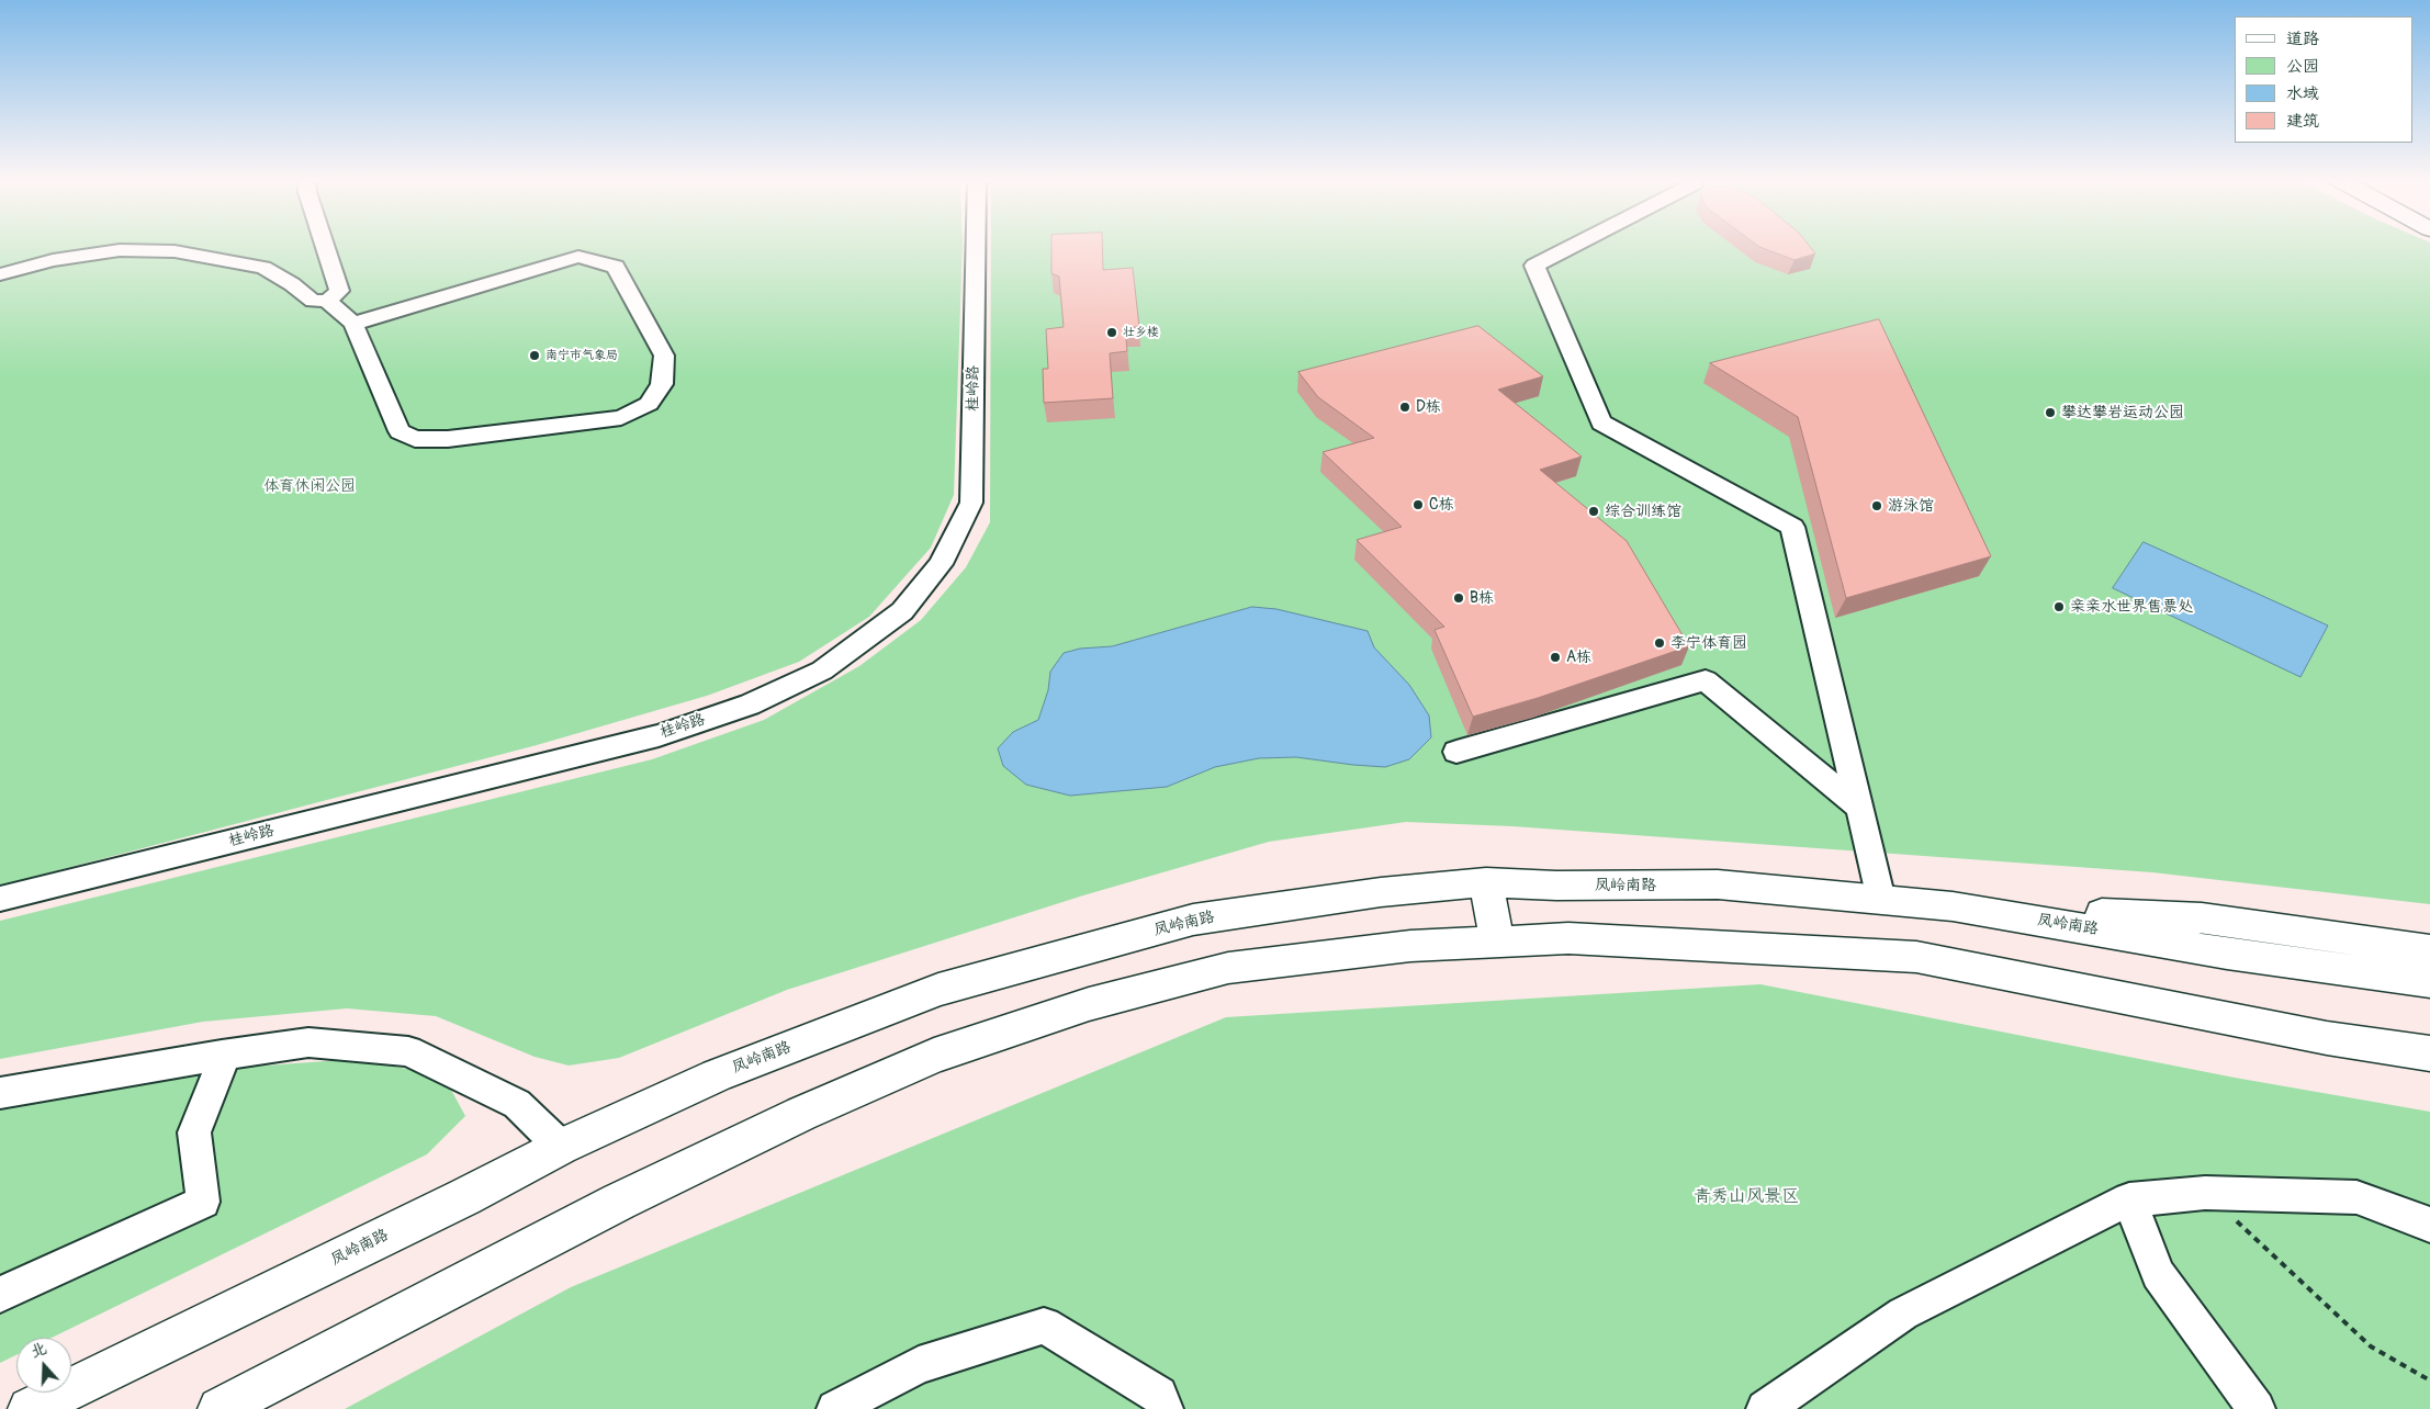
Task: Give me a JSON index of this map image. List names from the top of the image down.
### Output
{
  "streets": {
    "main road": ["凤岭南路"],
    "street": ["桂岭路"]
  },
  "parks": ["体育休闲公园", "青秀山风景区"],
  "places": [
    "壮乡楼",
    "南宁市气象局",
    "D栋",
    "攀达攀岩运动公园",
    "C栋",
    "游泳馆",
    "综合训练馆",
    "B栋",
    "亲亲水世界售票处",
    "李宁体育园",
    "A栋"
  ],
  "legend": [
    "道路",
    "公园",
    "水域",
    "建筑"
  ],
  "north": "top"
}
